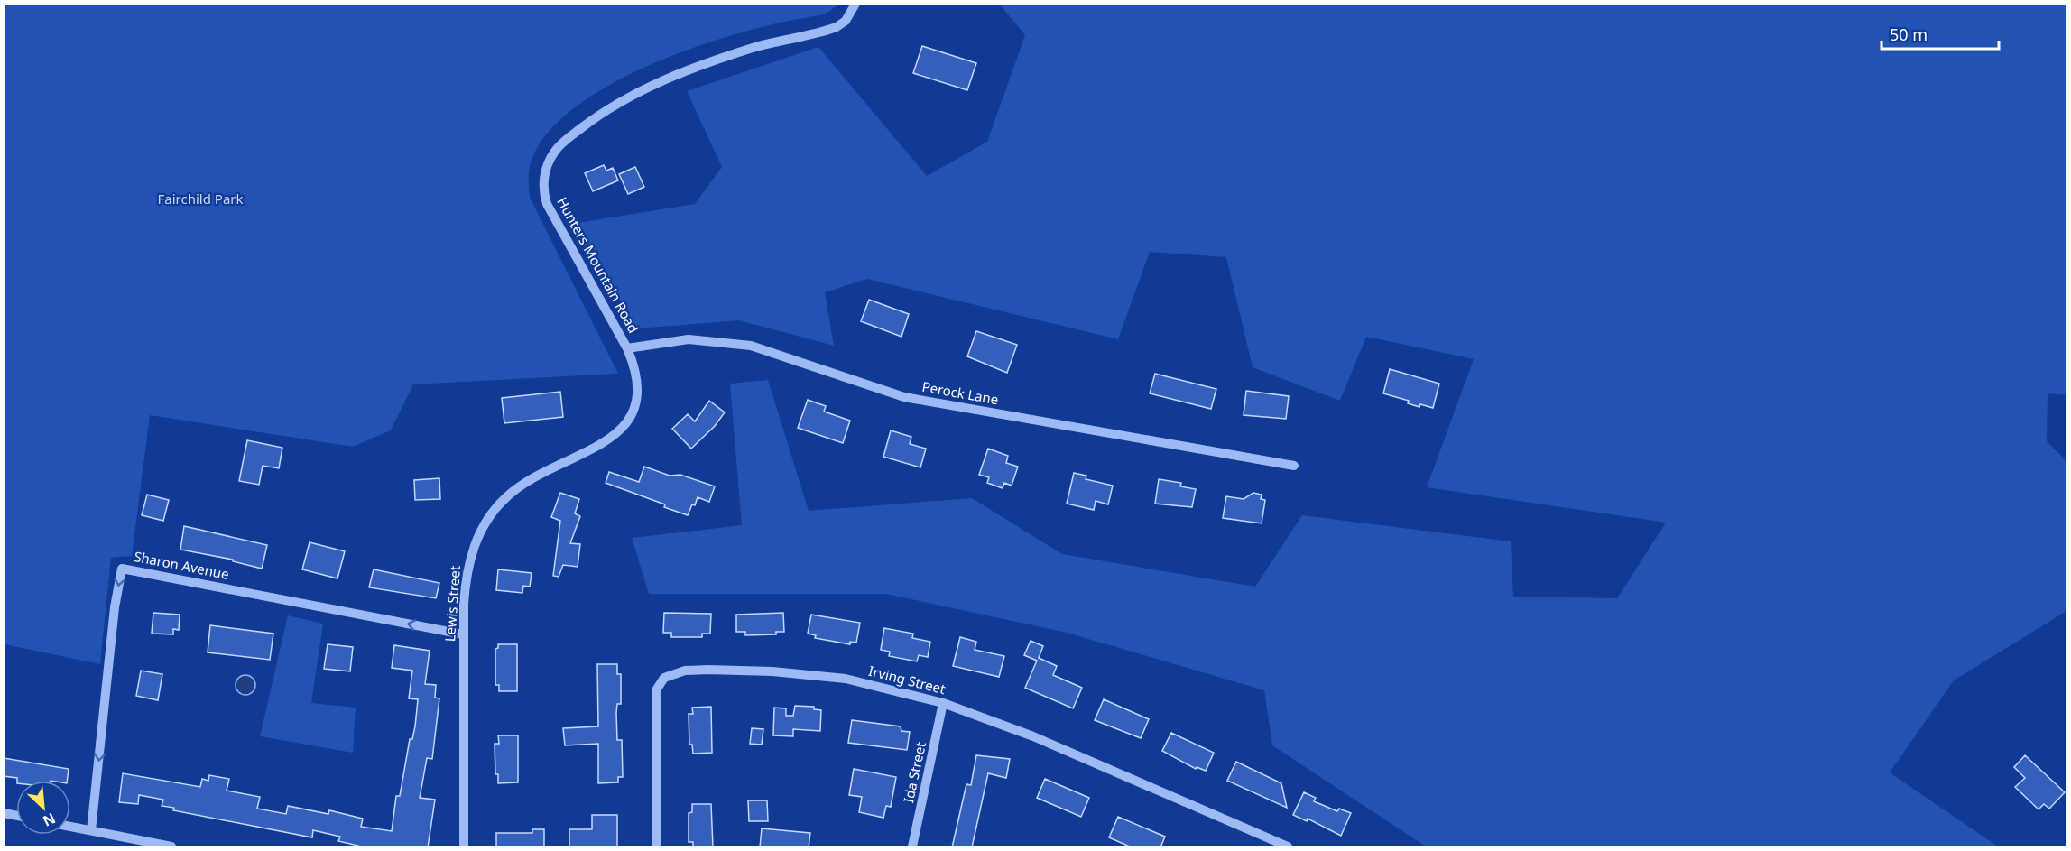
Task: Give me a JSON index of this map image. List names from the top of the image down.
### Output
{
  "streets": {
    "street": [
      "Hunters Mountain Road",
      "Perock Lane",
      "Sharon Avenue",
      "Lewis Street",
      "Irving Street",
      "Ida Street"
    ]
  },
  "crossings": [
    ["Hunters Mountain Road", "Perock Lane"],
    ["Hunters Mountain Road", "Lewis Street"],
    ["Perock Lane", "Lewis Street"],
    ["Sharon Avenue", "Lewis Street"],
    ["Irving Street", "Ida Street"]
  ],
  "parks": ["Fairchild Park"],
  "scale_bar": "50 m",
  "north": "bottom right"
}
